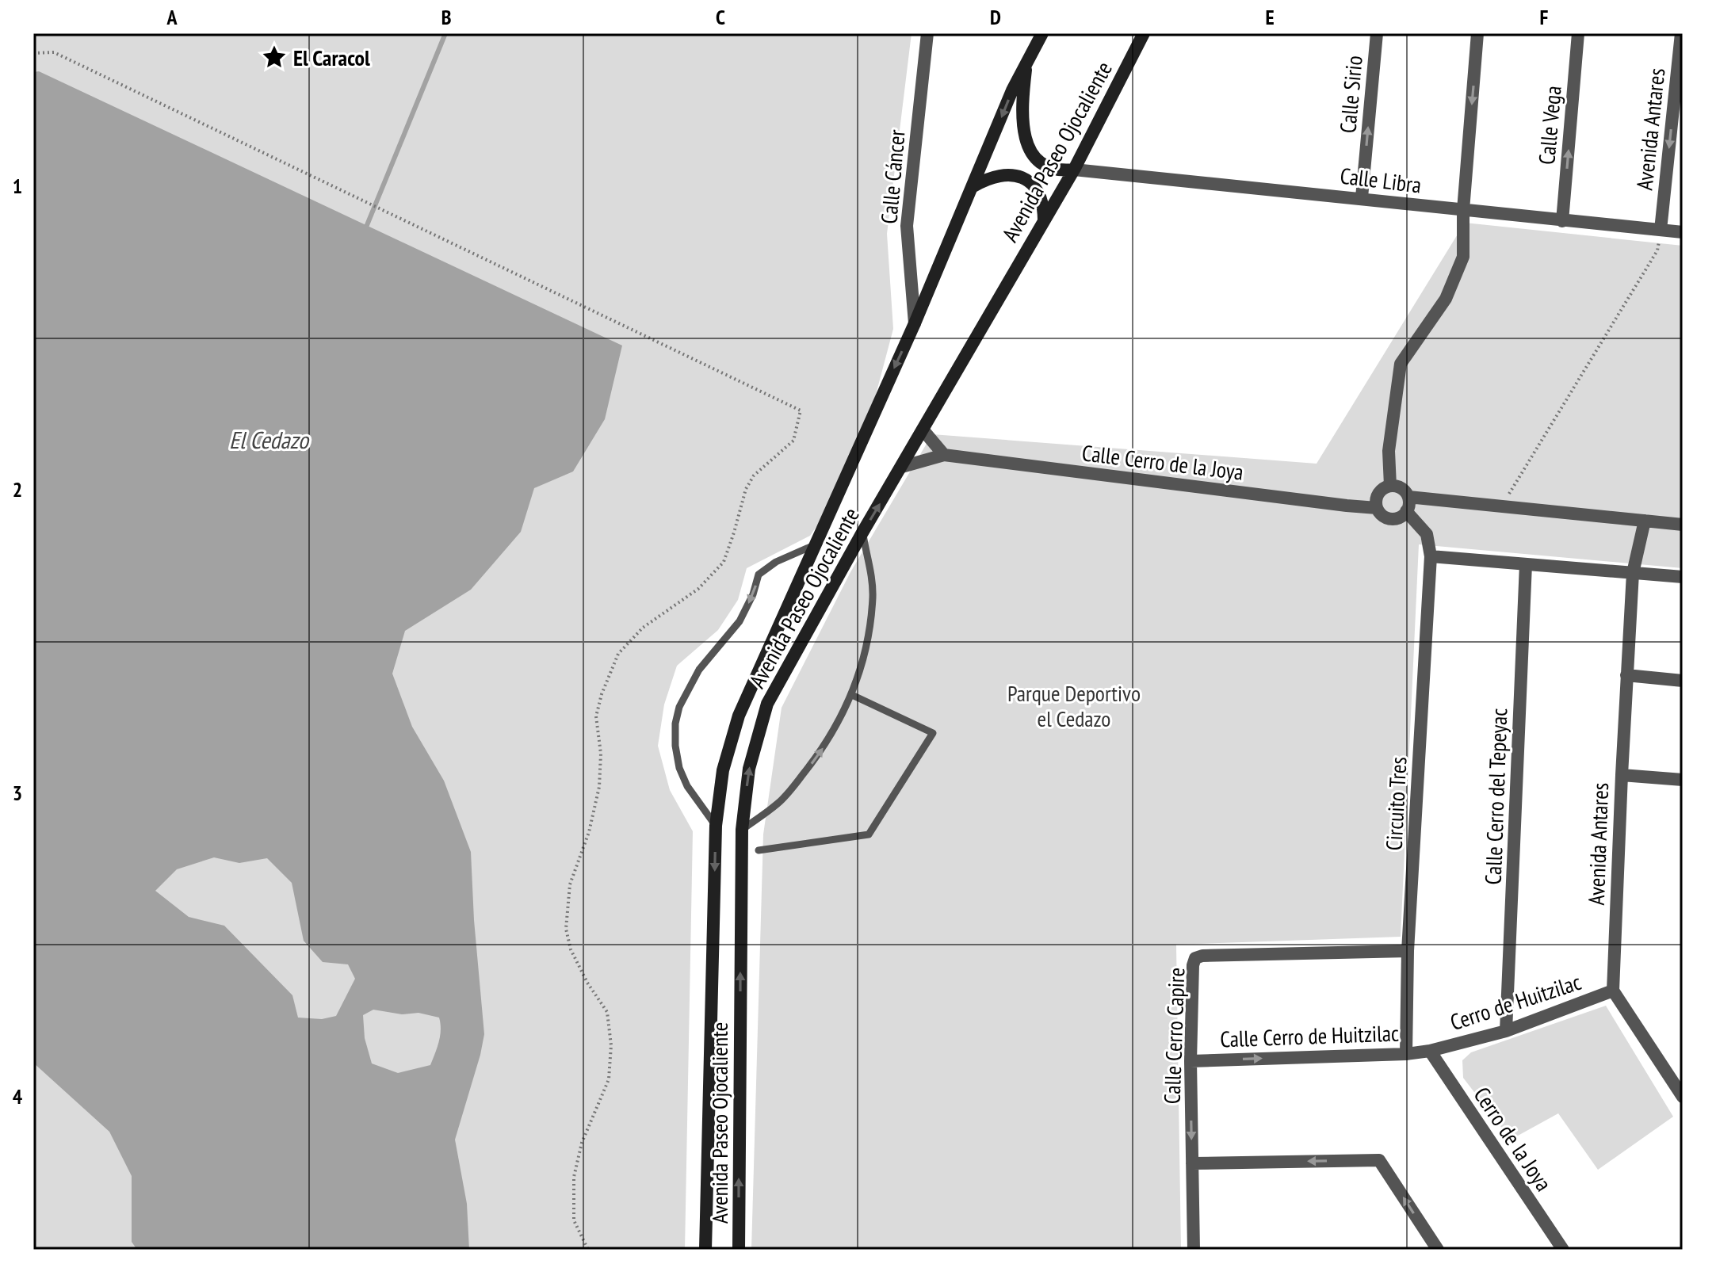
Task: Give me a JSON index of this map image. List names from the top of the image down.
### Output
{
  "streets": {
    "main road": ["Avenida Paseo Ojocaliente"],
    "street": [
      "Calle Sirio",
      "Calle Vega",
      "Avenida Antares",
      "Calle Cáncer",
      "Calle Libra",
      "Calle Cerro de la Joya",
      "Calle Cerro del Tepeyac",
      "Circuito Tres",
      "Cerro de Huitzilac",
      "Calle Cerro Capire",
      "Calle Cerro de Huitzilac",
      "Cerro de la Joya"
    ]
  },
  "crossings": [
    ["Calle Sirio", "Calle Libra"],
    ["Calle Vega", "Calle Libra"],
    ["Avenida Antares", "Calle Libra"],
    ["Avenida Antares", "Cerro de Huitzilac"],
    ["Avenida Paseo Ojocaliente", "Calle Cáncer"],
    ["Avenida Paseo Ojocaliente", "Calle Libra"],
    ["Calle Cerro del Tepeyac", "Cerro de Huitzilac"],
    ["Circuito Tres", "Calle Cerro Capire"],
    ["Circuito Tres", "Calle Cerro de Huitzilac"],
    ["Cerro de Huitzilac", "Calle Cerro de Huitzilac"],
    ["Cerro de Huitzilac", "Cerro de la Joya"],
    ["Calle Cerro Capire", "Calle Cerro de Huitzilac"],
    ["Calle Cerro de Huitzilac", "Cerro de la Joya"]
  ],
  "one_way": ["Calle Cerro de Huitzilac"],
  "water": ["El Cedazo"],
  "parks": ["Parque Deportivo el Cedazo"],
  "places": {
    "place": ["El Caracol"]
  },
  "grid": {
    "columns": [
      "A",
      "B",
      "C",
      "D",
      "E",
      "F"
    ],
    "rows": [
      "1",
      "2",
      "3",
      "4"
    ]
  }
}
